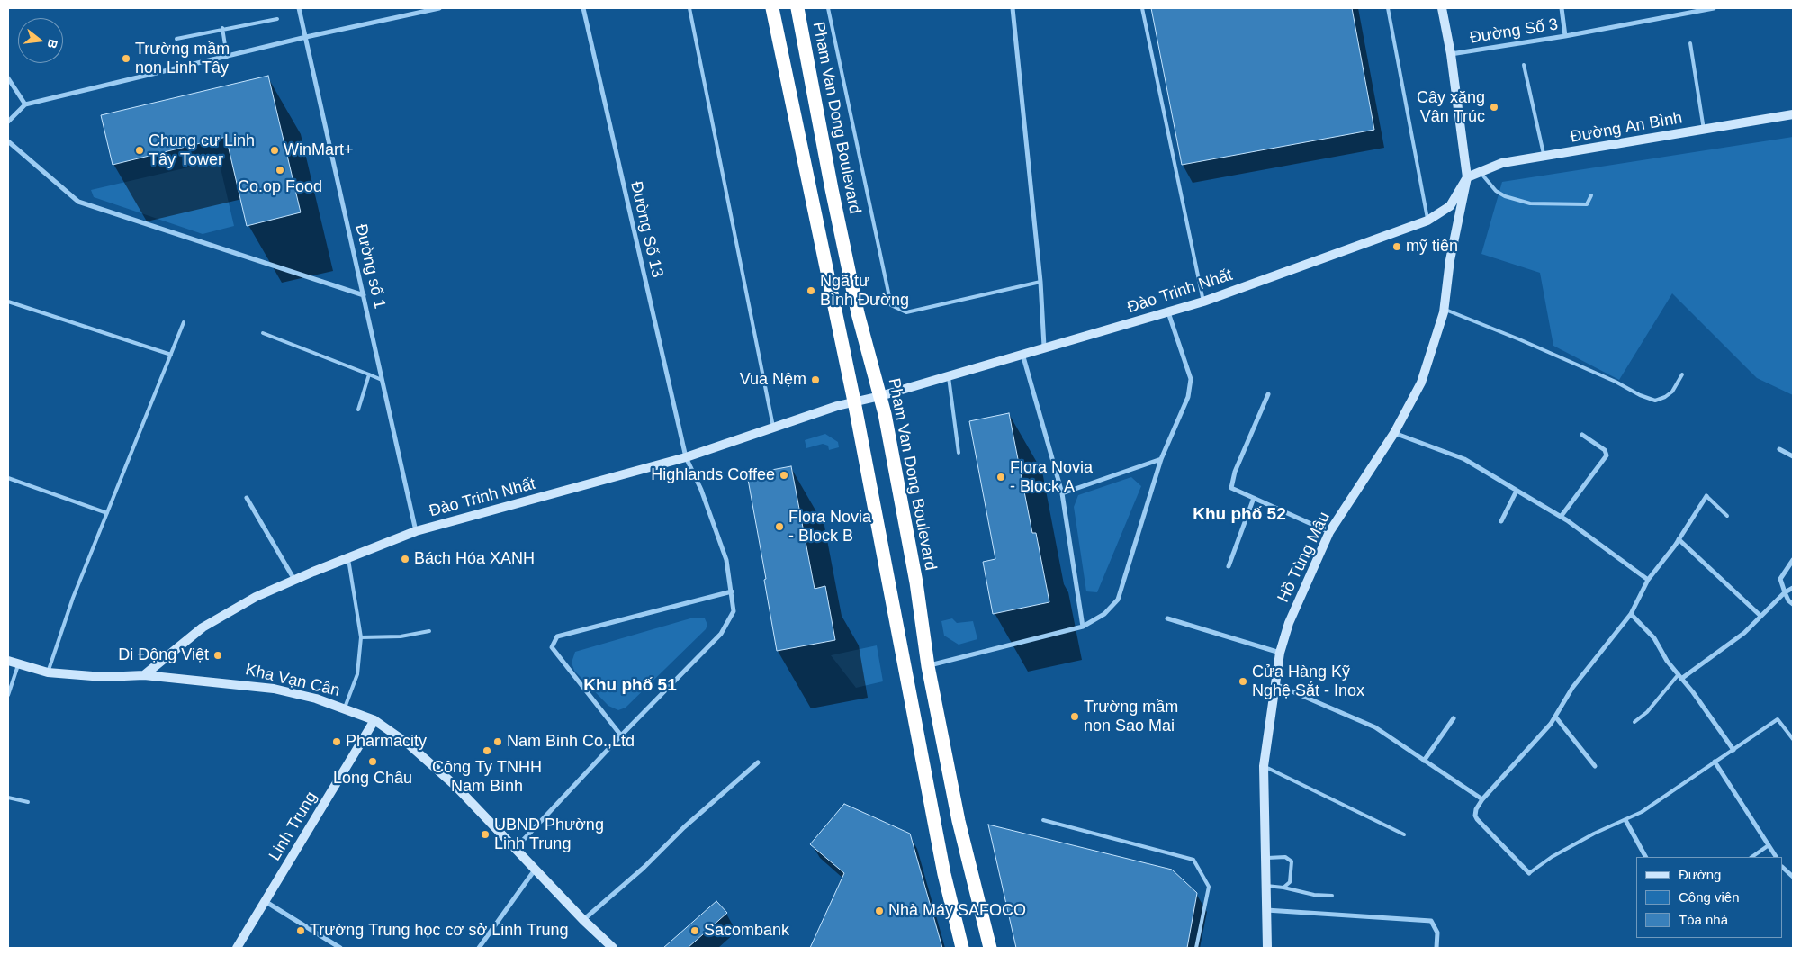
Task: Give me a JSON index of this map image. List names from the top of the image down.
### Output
{
  "streets": {
    "highway": ["Pham Van Dong Boulevard"],
    "street": [
      "Đường Số 3",
      "Đường An Bình",
      "Đường Số 13",
      "Đường số 1",
      "Đào Trinh Nhất",
      "Hồ Tùng Mậu",
      "Kha Vạn Cân",
      "Linh Trung"
    ]
  },
  "crossings": [
    ["Đường Số 3", "Hồ Tùng Mậu"],
    ["Pham Van Dong Boulevard", "Đào Trinh Nhất"],
    ["Đường An Bình", "Đào Trinh Nhất"],
    ["Đường An Bình", "Hồ Tùng Mậu"],
    ["Đường Số 13", "Đào Trinh Nhất"],
    ["Đường Số 13", "Kha Vạn Cân"],
    ["Đường số 1", "Đào Trinh Nhất"],
    ["Đào Trinh Nhất", "Hồ Tùng Mậu"],
    ["Đào Trinh Nhất", "Kha Vạn Cân"],
    ["Kha Vạn Cân", "Linh Trung"]
  ],
  "districts": ["Khu phố 52", "Khu phố 51"],
  "places": [
    "Trường mầm non Linh Tây",
    "Cây xăng Vân Trúc",
    "Chung cư Linh Tây Tower",
    "WinMart+",
    "Co.op Food",
    "mỹ tiên",
    "Ngã tư Bình Đường",
    "Vua Nệm",
    "Highlands Coffee",
    "Flora Novia - Block A",
    "Flora Novia - Block B",
    "Bách Hóa XANH",
    "Di Động Việt",
    "Cửa Hàng Kỹ Nghệ Sắt - Inox",
    "Trường mầm non Sao Mai",
    "Pharmacity",
    "Nam Binh Co.,Ltd",
    "Công Ty TNHH Nam Bình",
    "Long Châu",
    "UBND Phường Linh Trung",
    "Nhà Máy SAFOCO",
    "Trường Trung học cơ sở Linh Trung",
    "Sacombank"
  ],
  "legend": ["Đường", "Công viên", "Tòa nhà"],
  "north": "right"
}
